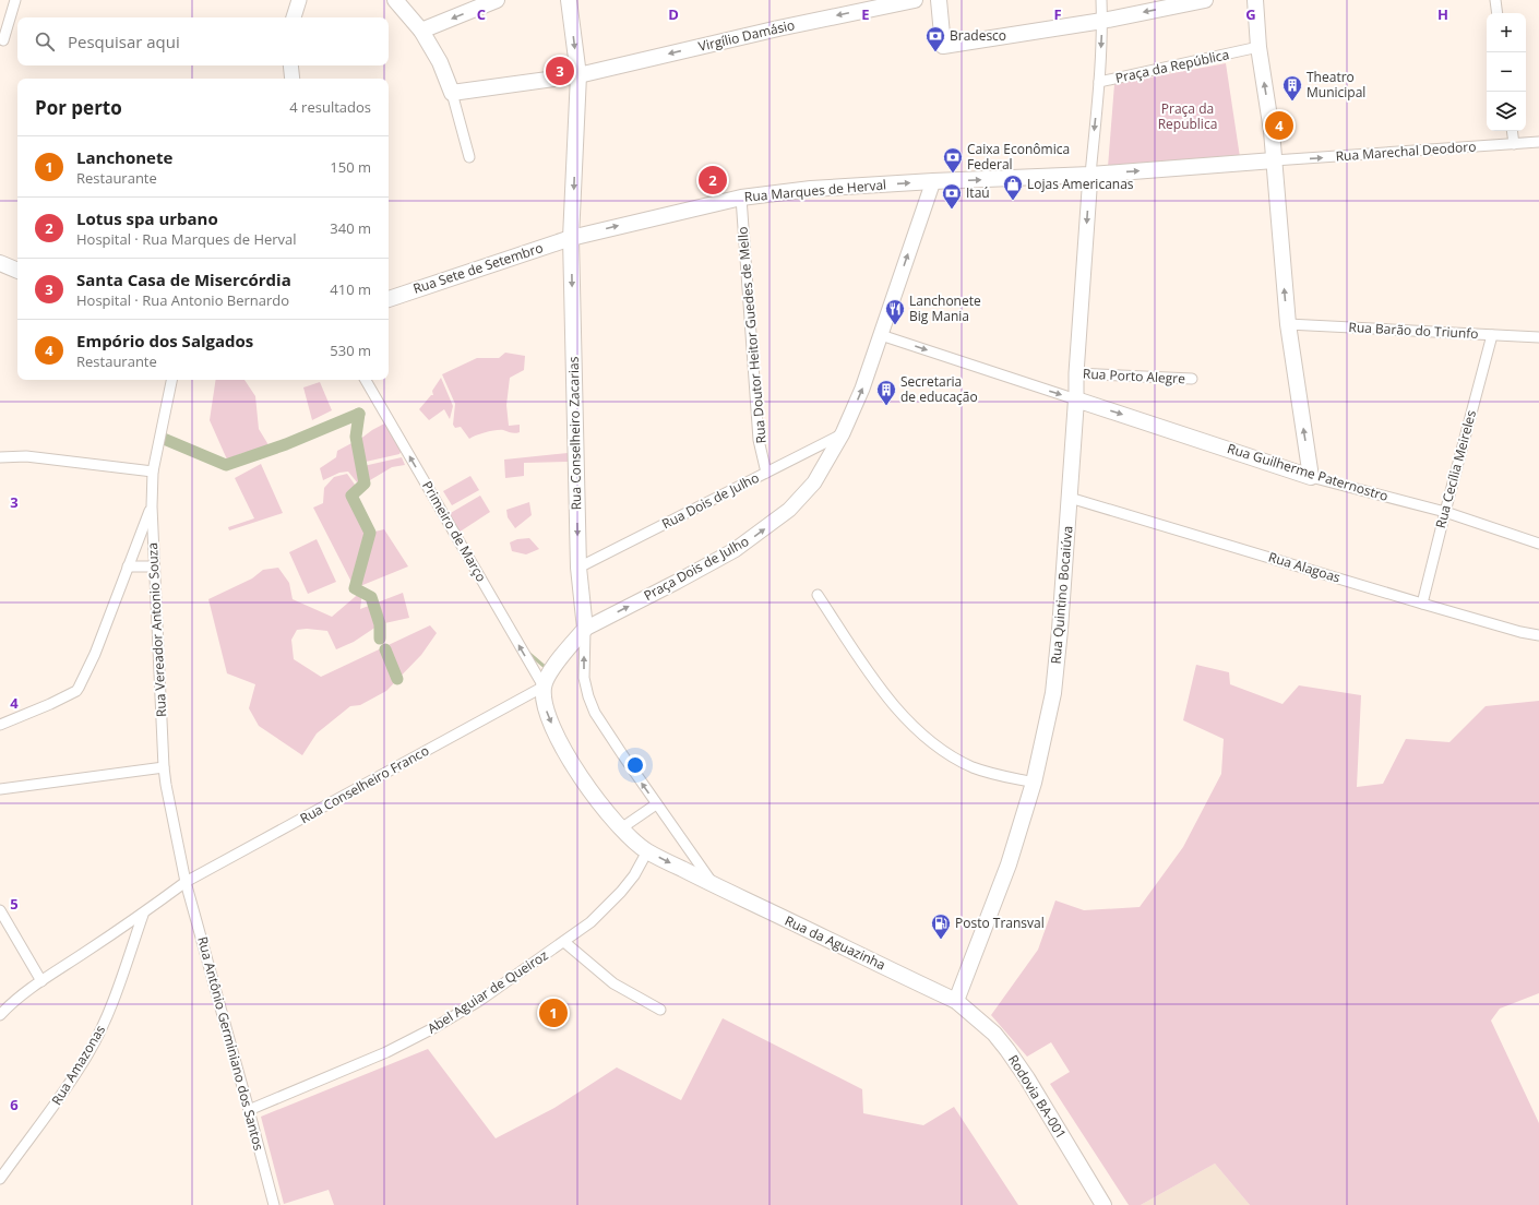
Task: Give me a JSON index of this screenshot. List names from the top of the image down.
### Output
{
  "streets": {
    "main road": [
      "Virgílio Damásio",
      "Rua Marques de Herval",
      "Rua Sete de Setembro",
      "Rua Conselheiro Zacarias",
      "Rua Guilherme Paternostro",
      "Rua Quintino Bocaiúva",
      "Rua da Aguazinha",
      "Rodovia BA-001"
    ],
    "street": [
      "Praça da República",
      "Rua Marechal Deodoro",
      "Rua Barão do Triunfo",
      "Rua Doutor Heitor Guedes de Mello",
      "Rua Porto Alegre",
      "Rua Cecília Meireles",
      "Rua Dois de Julho",
      "Primeiro de Março",
      "Rua Alagoas",
      "Praça Dois de Julho",
      "Rua Vereador Antonio Souza",
      "Rua Conselheiro Franco",
      "Abel Aguiar de Queiroz",
      "Rua Antônio Germiniano dos Santos",
      "Rua Amazonas"
    ]
  },
  "crossings": [
    ["Virgílio Damásio", "Rua Conselheiro Zacarias"],
    ["Praça da República", "Rua Marques de Herval"],
    ["Praça da República", "Rua Quintino Bocaiúva"],
    ["Rua Marques de Herval", "Rua Sete de Setembro"],
    ["Rua Marques de Herval", "Rua Doutor Heitor Guedes de Mello"],
    ["Rua Marques de Herval", "Rua Conselheiro Zacarias"],
    ["Rua Marques de Herval", "Praça Dois de Julho"],
    ["Rua Marques de Herval", "Rua Quintino Bocaiúva"],
    ["Rua Sete de Setembro", "Rua Conselheiro Zacarias"],
    ["Rua Barão do Triunfo", "Rua Cecília Meireles"],
    ["Rua Doutor Heitor Guedes de Mello", "Rua Dois de Julho"],
    ["Rua Porto Alegre", "Rua Quintino Bocaiúva"],
    ["Rua Conselheiro Zacarias", "Rua Dois de Julho"],
    ["Rua Conselheiro Zacarias", "Praça Dois de Julho"],
    ["Rua Cecília Meireles", "Rua Guilherme Paternostro"],
    ["Rua Cecília Meireles", "Rua Alagoas"],
    ["Rua Guilherme Paternostro", "Rua Quintino Bocaiúva"],
    ["Rua Dois de Julho", "Praça Dois de Julho"],
    ["Primeiro de Março", "Rua Conselheiro Franco"],
    ["Primeiro de Março", "Rua da Aguazinha"],
    ["Rua Alagoas", "Rua Quintino Bocaiúva"],
    ["Rua Quintino Bocaiúva", "Rua da Aguazinha"],
    ["Rua Quintino Bocaiúva", "Rodovia BA-001"],
    ["Rua Vereador Antonio Souza", "Rua Conselheiro Franco"],
    ["Rua Vereador Antonio Souza", "Rua Antônio Germiniano dos Santos"],
    ["Rua Conselheiro Franco", "Rua da Aguazinha"],
    ["Rua Conselheiro Franco", "Rua Antônio Germiniano dos Santos"],
    ["Rua Conselheiro Franco", "Rua Amazonas"],
    ["Rua da Aguazinha", "Abel Aguiar de Queiroz"],
    ["Rua da Aguazinha", "Rodovia BA-001"],
    ["Abel Aguiar de Queiroz", "Rua Antônio Germiniano dos Santos"]
  ],
  "one_way": [
    "Virgílio Damásio",
    "Praça da República",
    "Rua Marechal Deodoro",
    "Rua Marques de Herval",
    "Rua Conselheiro Zacarias",
    "Rua Guilherme Paternostro",
    "Primeiro de Março",
    "Praça Dois de Julho",
    "Rua da Aguazinha"
  ],
  "parks": ["Praça da Republica"],
  "places": {
    "bank": ["Bradesco", "Caixa Econômica Federal", "Itaú"],
    "building": ["Theatro Municipal", "Secretaria de educação"],
    "shop": ["Lojas Americanas"],
    "restaurant": ["Lanchonete Big Mania"],
    "fuel station": ["Posto Transval"]
  },
  "page": {
    "map_buttons": ["+", "−"],
    "search": "Pesquisar aqui",
    "pins": [
      "3",
      "4",
      "2",
      "1"
    ],
    "heading": ["Por perto", "4 resultados"],
    "list": [
      {
        "mark": "1",
        "name": "Lanchonete",
        "note": "Restaurante",
        "value": "150 m"
      },
      {
        "mark": "2",
        "name": "Lotus spa urbano",
        "note": "Hospital · Rua Marques de Herval",
        "value": "340 m"
      },
      {
        "mark": "3",
        "name": "Santa Casa de Misercórdia",
        "note": "Hospital · Rua Antonio Bernardo",
        "value": "410 m"
      },
      {
        "mark": "4",
        "name": "Empório dos Salgados",
        "note": "Restaurante",
        "value": "530 m"
      }
    ]
  },
  "grid": {
    "columns": [
      "C",
      "D",
      "E",
      "F",
      "G",
      "H"
    ],
    "rows": [
      "3",
      "4",
      "5",
      "6"
    ]
  }
}
